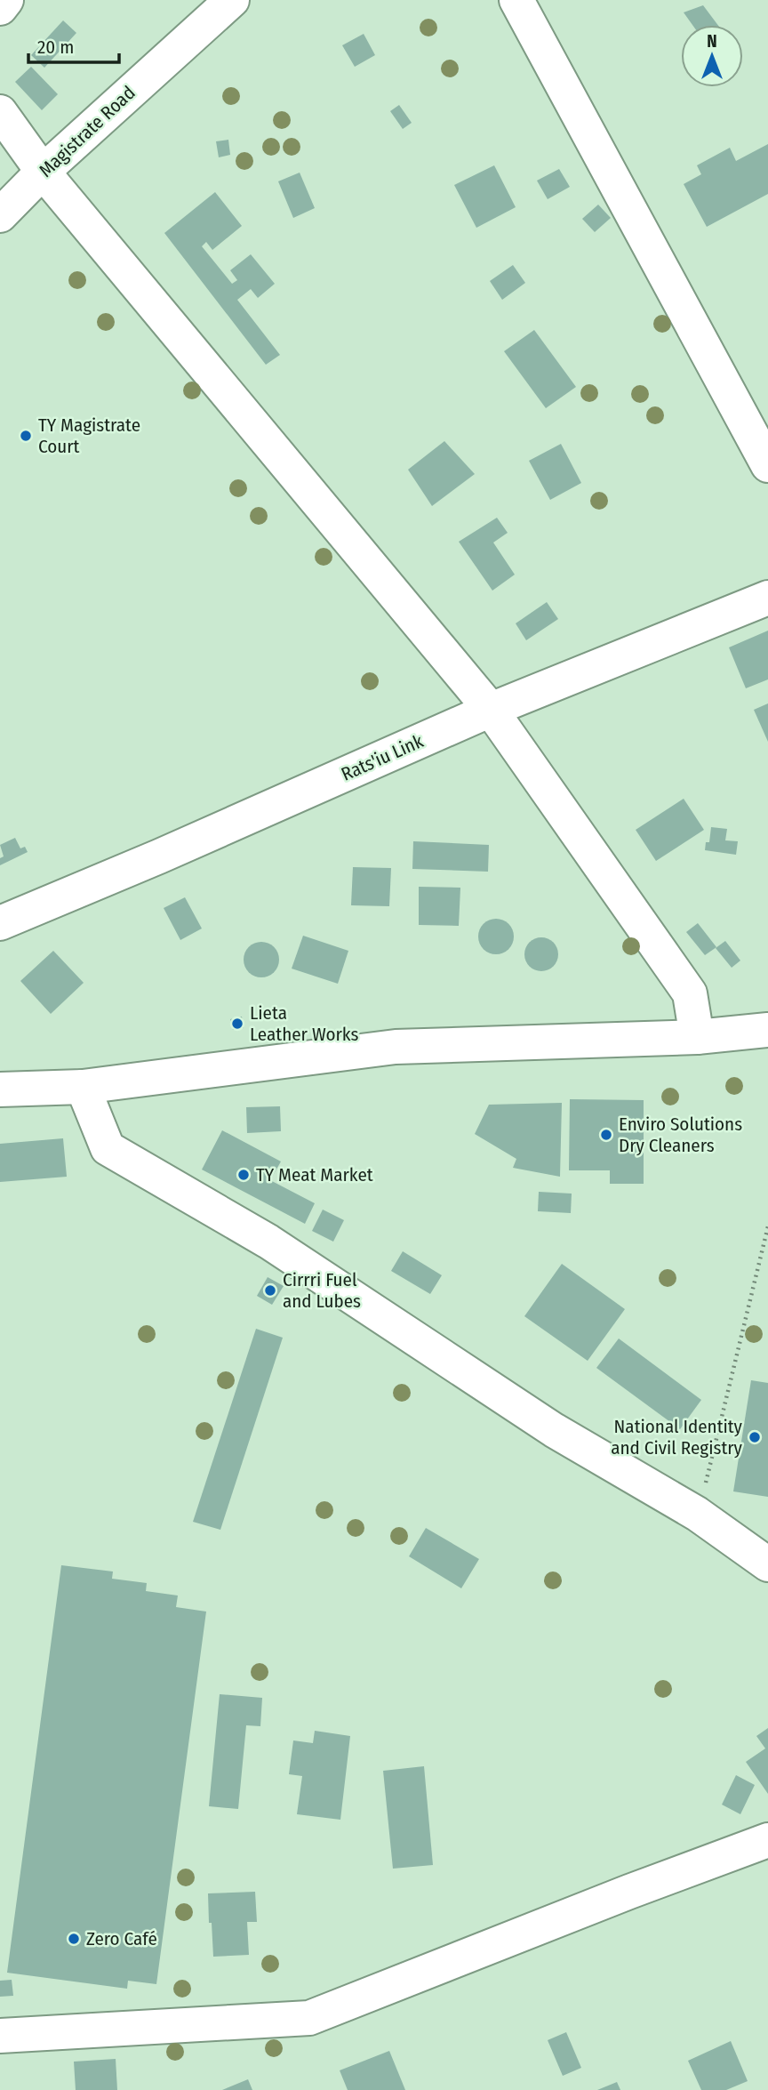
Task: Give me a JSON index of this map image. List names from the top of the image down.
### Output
{
  "streets": {
    "street": ["Magistrate Road", "Rats'iu Link"]
  },
  "places": [
    "TY Magistrate Court",
    "Lieta Leather Works",
    "Enviro Solutions Dry Cleaners",
    "TY Meat Market",
    "Cirrri Fuel and Lubes",
    "National Identity and Civil Registry",
    "Zero Café"
  ],
  "scale_bar": "20 m",
  "north": "top"
}
